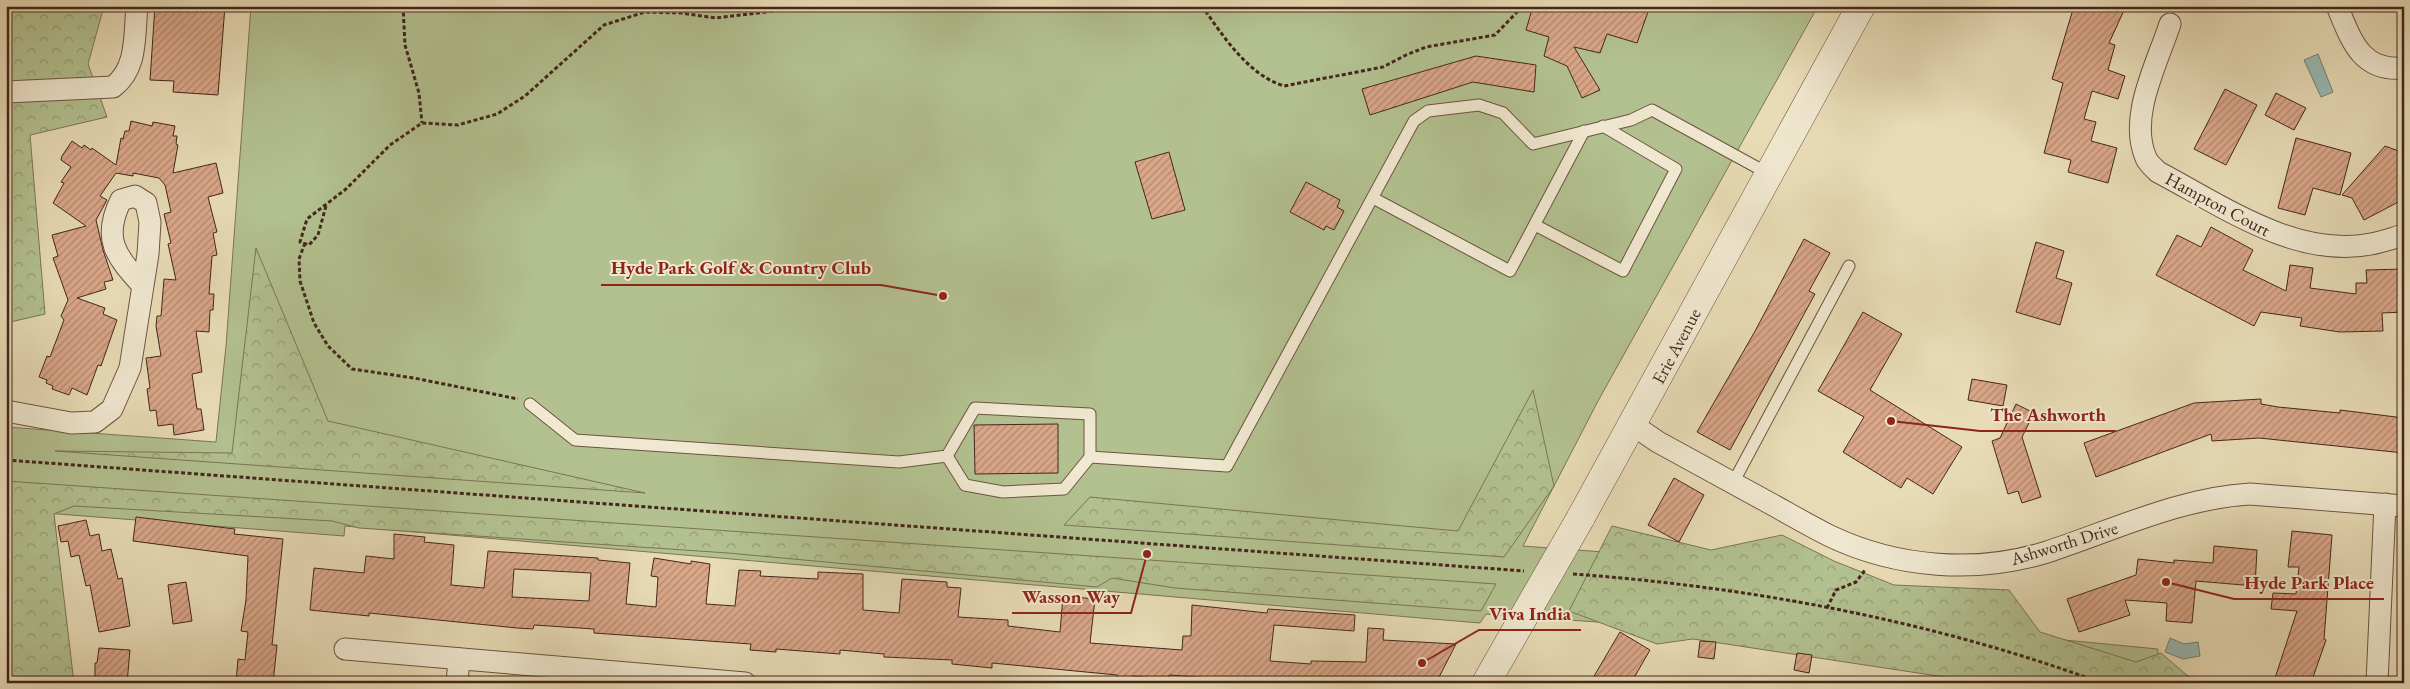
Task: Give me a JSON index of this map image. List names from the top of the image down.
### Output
{
  "streets": {
    "street": ["Hampton Court", "Erie Avenue", "Ashworth Drive"]
  },
  "crossings": [
    ["Erie Avenue", "Ashworth Drive"]
  ],
  "places": [
    "Hyde Park Golf & Country Club",
    "The Ashworth",
    "Wasson Way",
    "Hyde Park Place",
    "Viva India"
  ]
}
